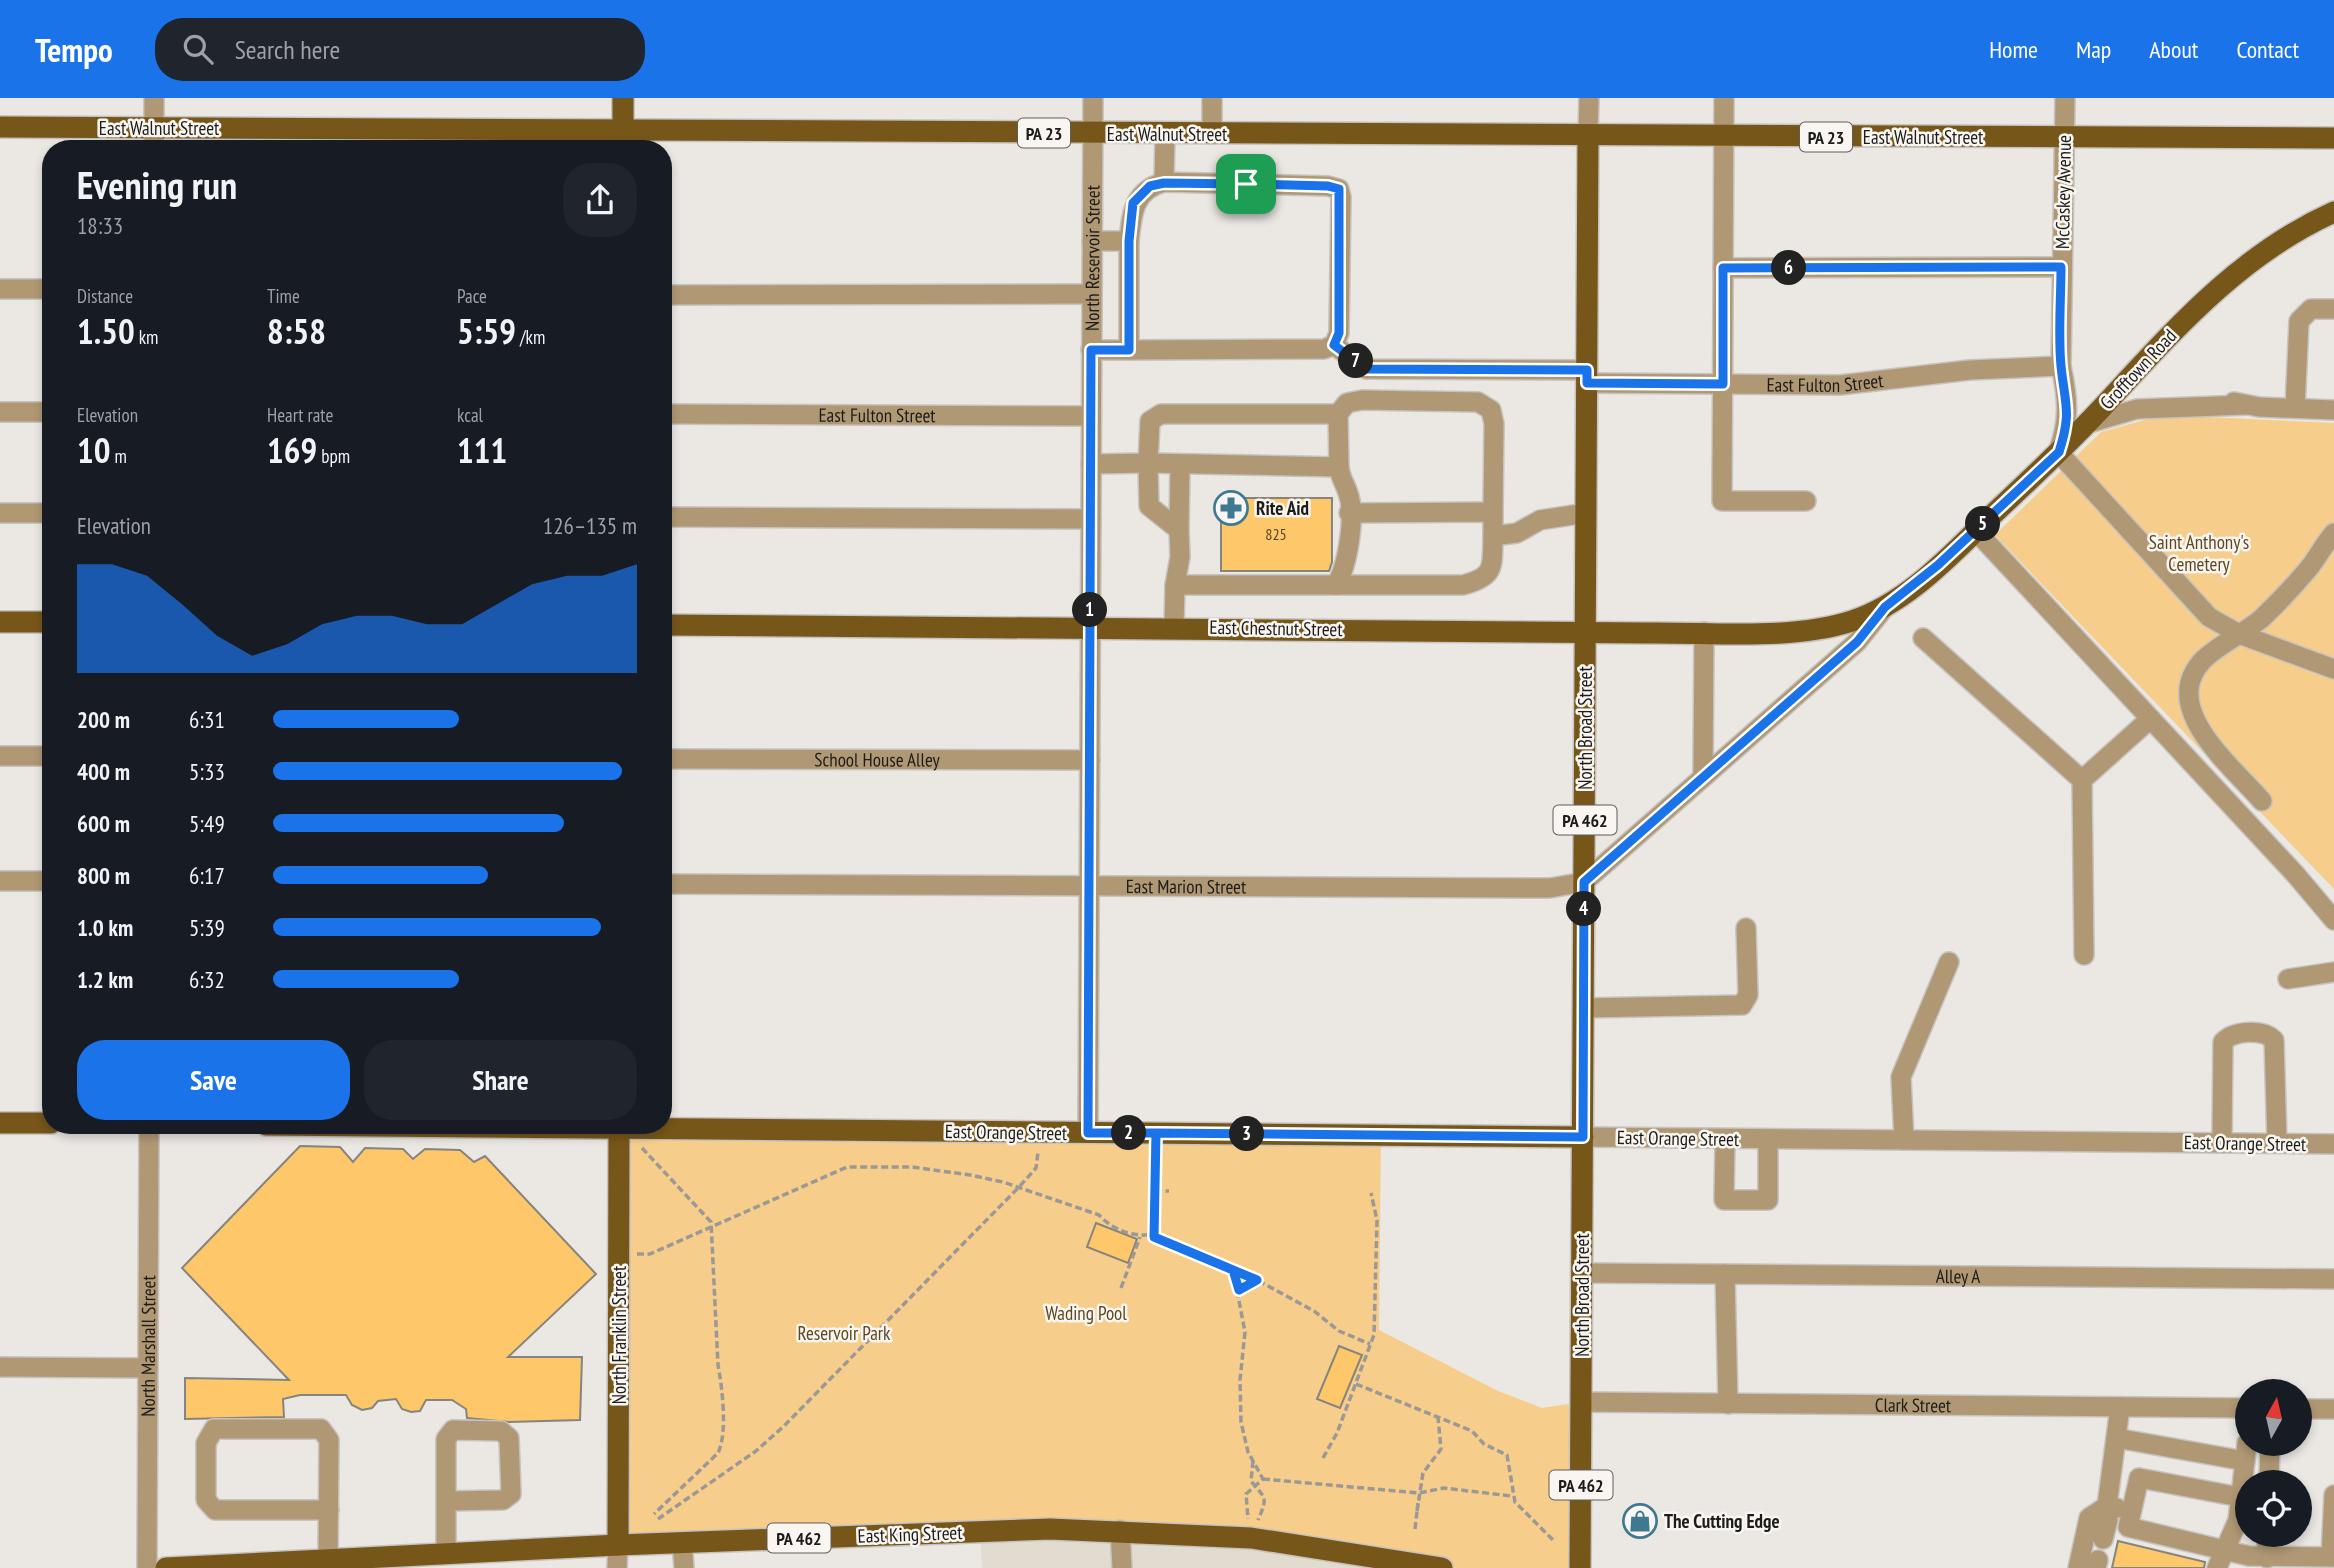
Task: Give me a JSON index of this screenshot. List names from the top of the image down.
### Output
{
  "streets": {
    "main road": [
      "East Walnut Street",
      "PA 23",
      "Grofftown Road",
      "East Chestnut Street",
      "North Broad Street",
      "PA 462",
      "East Orange Street",
      "North Franklin Street",
      "East King Street"
    ],
    "street": [
      "McCaskey Avenue",
      "North Reservoir Street",
      "East Fulton Street",
      "School House Alley",
      "East Marion Street",
      "Alley A",
      "North Marshall Street",
      "Clark Street"
    ]
  },
  "crossings": [
    ["East Walnut Street", "McCaskey Avenue"],
    ["East Walnut Street", "North Reservoir Street"],
    ["East Walnut Street", "North Broad Street"],
    ["McCaskey Avenue", "Grofftown Road"],
    ["McCaskey Avenue", "East Fulton Street"],
    ["North Reservoir Street", "East Fulton Street"],
    ["North Reservoir Street", "East Chestnut Street"],
    ["North Reservoir Street", "School House Alley"],
    ["North Reservoir Street", "East Marion Street"],
    ["North Reservoir Street", "East Orange Street"],
    ["Grofftown Road", "East Chestnut Street"],
    ["Grofftown Road", "North Broad Street"],
    ["Grofftown Road", "East Marion Street"],
    ["East Fulton Street", "North Broad Street"],
    ["East Chestnut Street", "North Broad Street"],
    ["North Broad Street", "East Marion Street"],
    ["North Broad Street", "East Orange Street"],
    ["North Broad Street", "Alley A"],
    ["North Broad Street", "Clark Street"],
    ["North Franklin Street", "East King Street"]
  ],
  "parks": ["Saint Anthony's Cemetery", "Wading Pool", "Reservoir Park"],
  "places": {
    "pharmacy": ["Rite Aid"],
    "shop": ["The Cutting Edge"]
  },
  "house_numbers": ["825"],
  "north": "top",
  "page": {
    "header": "Tempo",
    "search": "Search here",
    "nav": [
      "Home",
      "Map",
      "About",
      "Contact"
    ],
    "heading": ["Evening run", "18:33"],
    "pins": [
      "6",
      "7",
      "5",
      "1",
      "4",
      "2",
      "3"
    ],
    "stats": [
      ["Distance", "1.50 km"],
      ["Time", "8:58"],
      ["Pace", "5:59 /km"],
      ["Elevation", "10 m"],
      ["Heart rate", "169 bpm"],
      ["kcal", "111"]
    ],
    "chart": ["Elevation", "126–135 m"],
    "list": [
      {
        "name": "200 m",
        "note": "6:31"
      },
      {
        "name": "400 m",
        "note": "5:33"
      },
      {
        "name": "600 m",
        "note": "5:49"
      },
      {
        "name": "800 m",
        "note": "6:17"
      },
      {
        "name": "1.0 km",
        "note": "5:39"
      },
      {
        "name": "1.2 km",
        "note": "6:32"
      }
    ],
    "buttons": ["Save", "Share"]
  }
}
